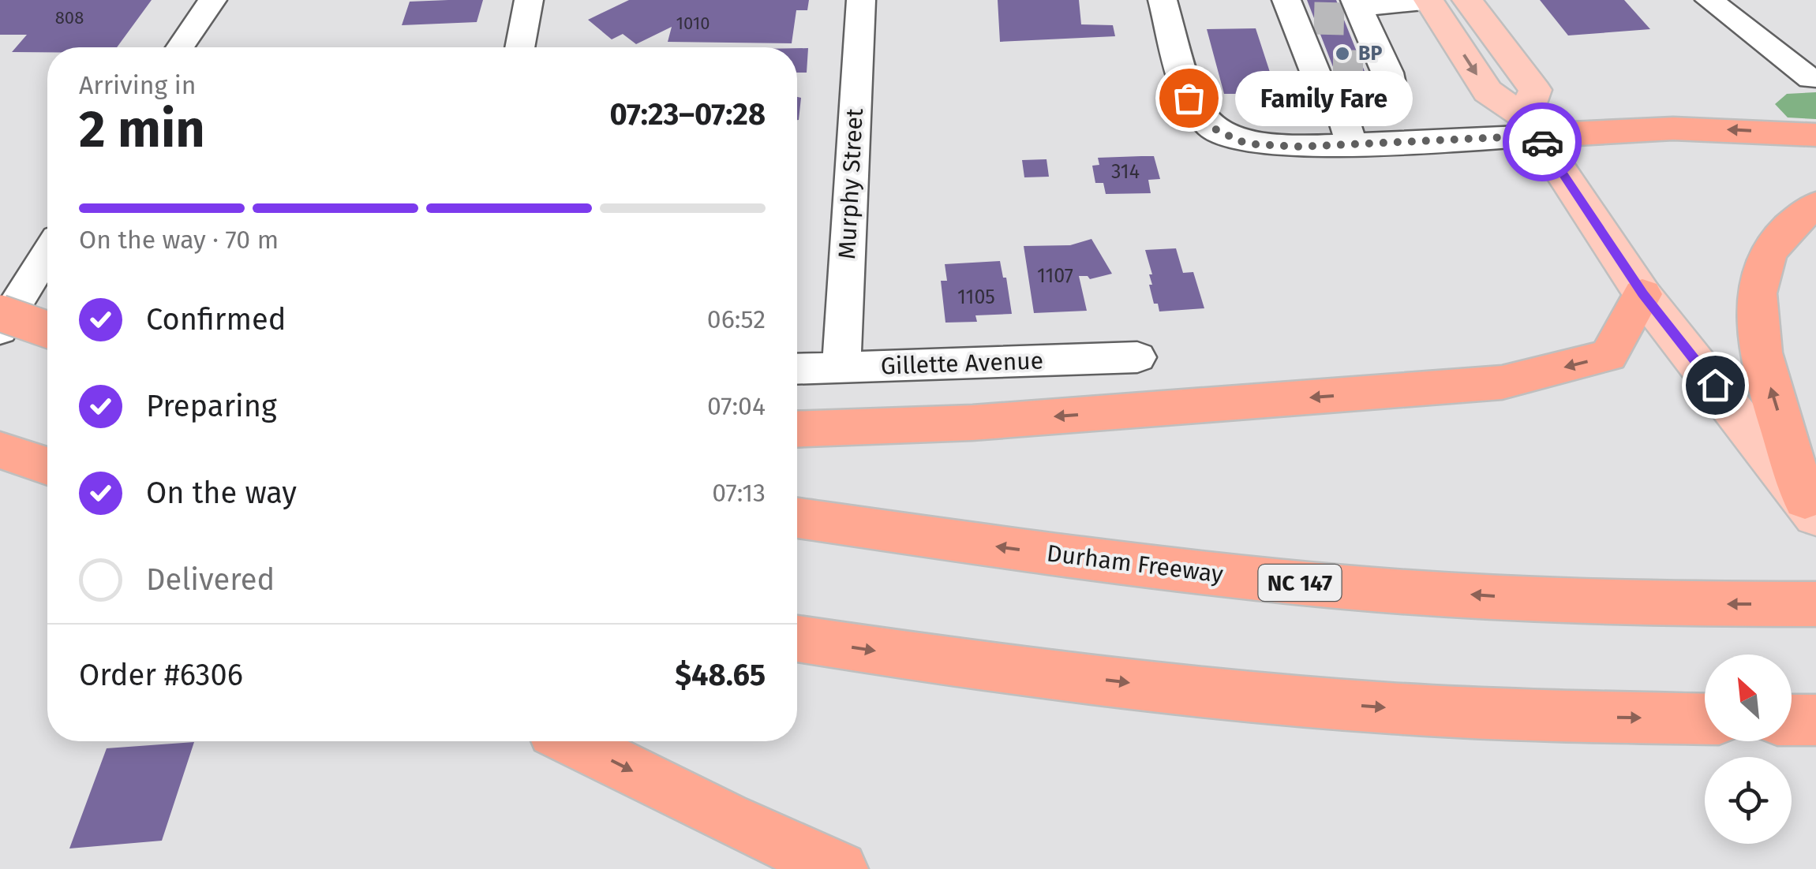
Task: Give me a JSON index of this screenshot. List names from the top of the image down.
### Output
{
  "streets": {
    "highway": ["Durham Freeway", "NC 147"],
    "street": ["Murphy Street", "Gillette Avenue"]
  },
  "crossings": [
    ["Murphy Street", "Gillette Avenue"]
  ],
  "places": ["BP", "Family Fare"],
  "house_numbers": [
    "808",
    "1010",
    "314",
    "1107",
    "1105"
  ],
  "north": "top left",
  "page": {
    "heading": ["2 min", "Arriving in", "07:23–07:28"],
    "panel": ["Order #6306", "$48.65"],
    "bubble": "Family Fare",
    "bar": "On the way · 70 m",
    "list": [
      ["Confirmed", "06:52"],
      ["Preparing", "07:04"],
      ["On the way", "07:13"],
      "Delivered"
    ]
  }
}
